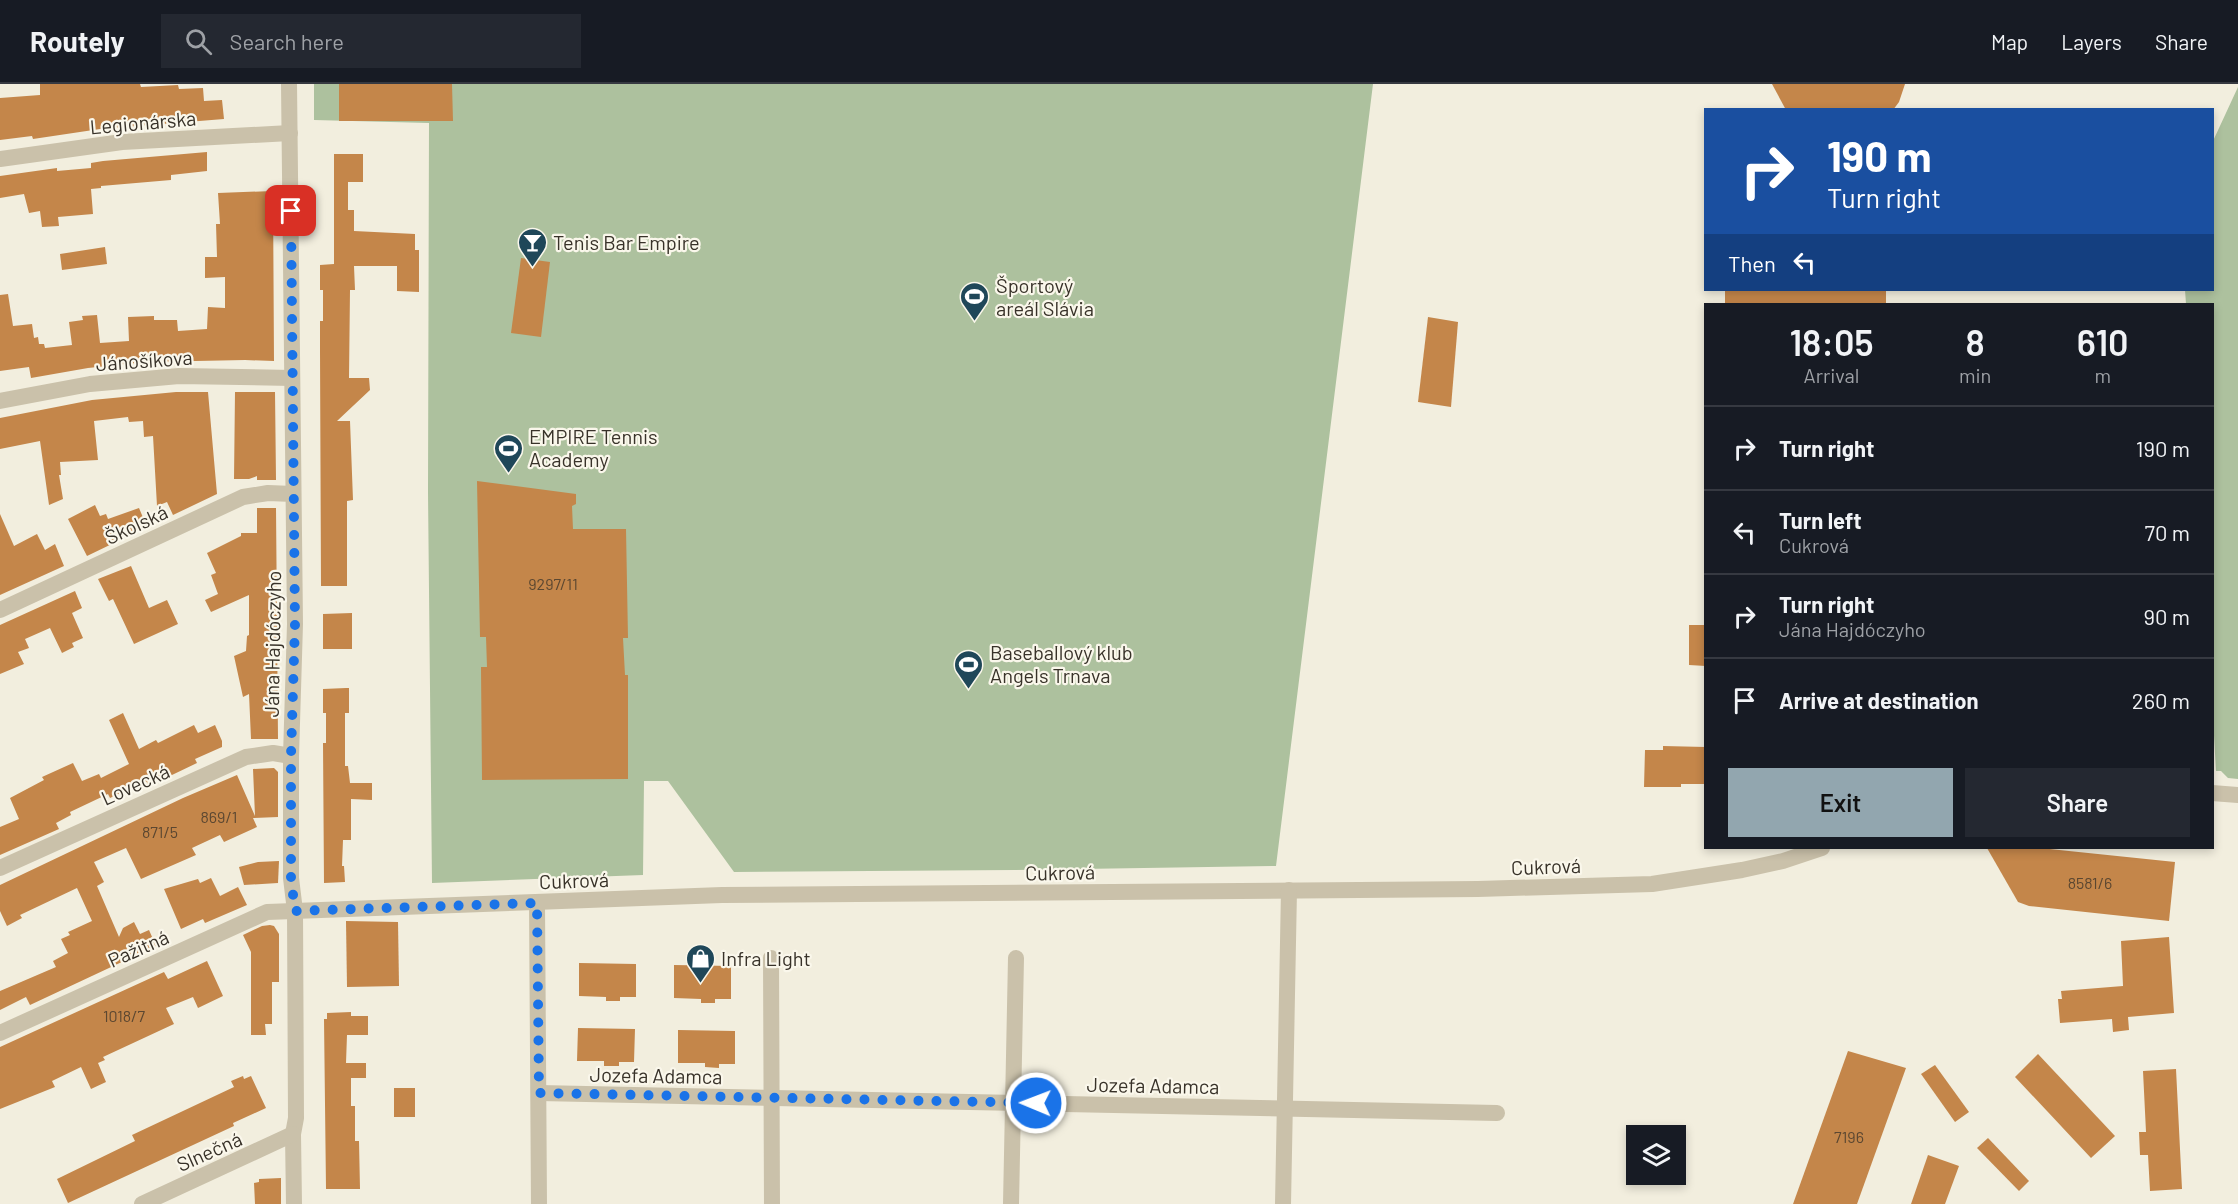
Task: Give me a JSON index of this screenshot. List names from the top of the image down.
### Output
{
  "streets": {
    "street": [
      "Legionárska",
      "Jánošíkova",
      "Školská",
      "Jána Hajdóczyho",
      "Lovecká",
      "Cukrová",
      "Pažitná",
      "Jozefa Adamca",
      "Slnečná"
    ]
  },
  "crossings": [
    ["Legionárska", "Jána Hajdóczyho"],
    ["Jánošíkova", "Jána Hajdóczyho"],
    ["Školská", "Jána Hajdóczyho"],
    ["Jána Hajdóczyho", "Lovecká"],
    ["Jána Hajdóczyho", "Cukrová"],
    ["Jána Hajdóczyho", "Pažitná"],
    ["Jána Hajdóczyho", "Slnečná"],
    ["Cukrová", "Pažitná"]
  ],
  "places": {
    "bar": ["Tenis Bar Empire"],
    "sports": ["Športový areál Slávia", "EMPIRE Tennis Academy", "Baseballový klub Angels Trnava"],
    "shop": ["Infra Light"]
  },
  "house_numbers": [
    "9297/11",
    "869/1",
    "871/5",
    "8581/6",
    "1018/7",
    "7196"
  ],
  "page": {
    "header": "Routely",
    "search": "Search here",
    "nav": ["Map", "Layers", "Share"],
    "turn": ["190 m", "Turn right"],
    "then": "Then",
    "eta": [
      "18:05",
      "Arrival",
      "8",
      "min",
      "610",
      "m"
    ],
    "list": [
      {
        "name": "Turn right",
        "value": "190 m"
      },
      {
        "name": "Turn left",
        "note": "Cukrová",
        "value": "70 m"
      },
      {
        "name": "Turn right",
        "note": "Jána Hajdóczyho",
        "value": "90 m"
      },
      {
        "name": "Arrive at destination",
        "value": "260 m"
      }
    ],
    "buttons": ["Exit", "Share"]
  }
}
